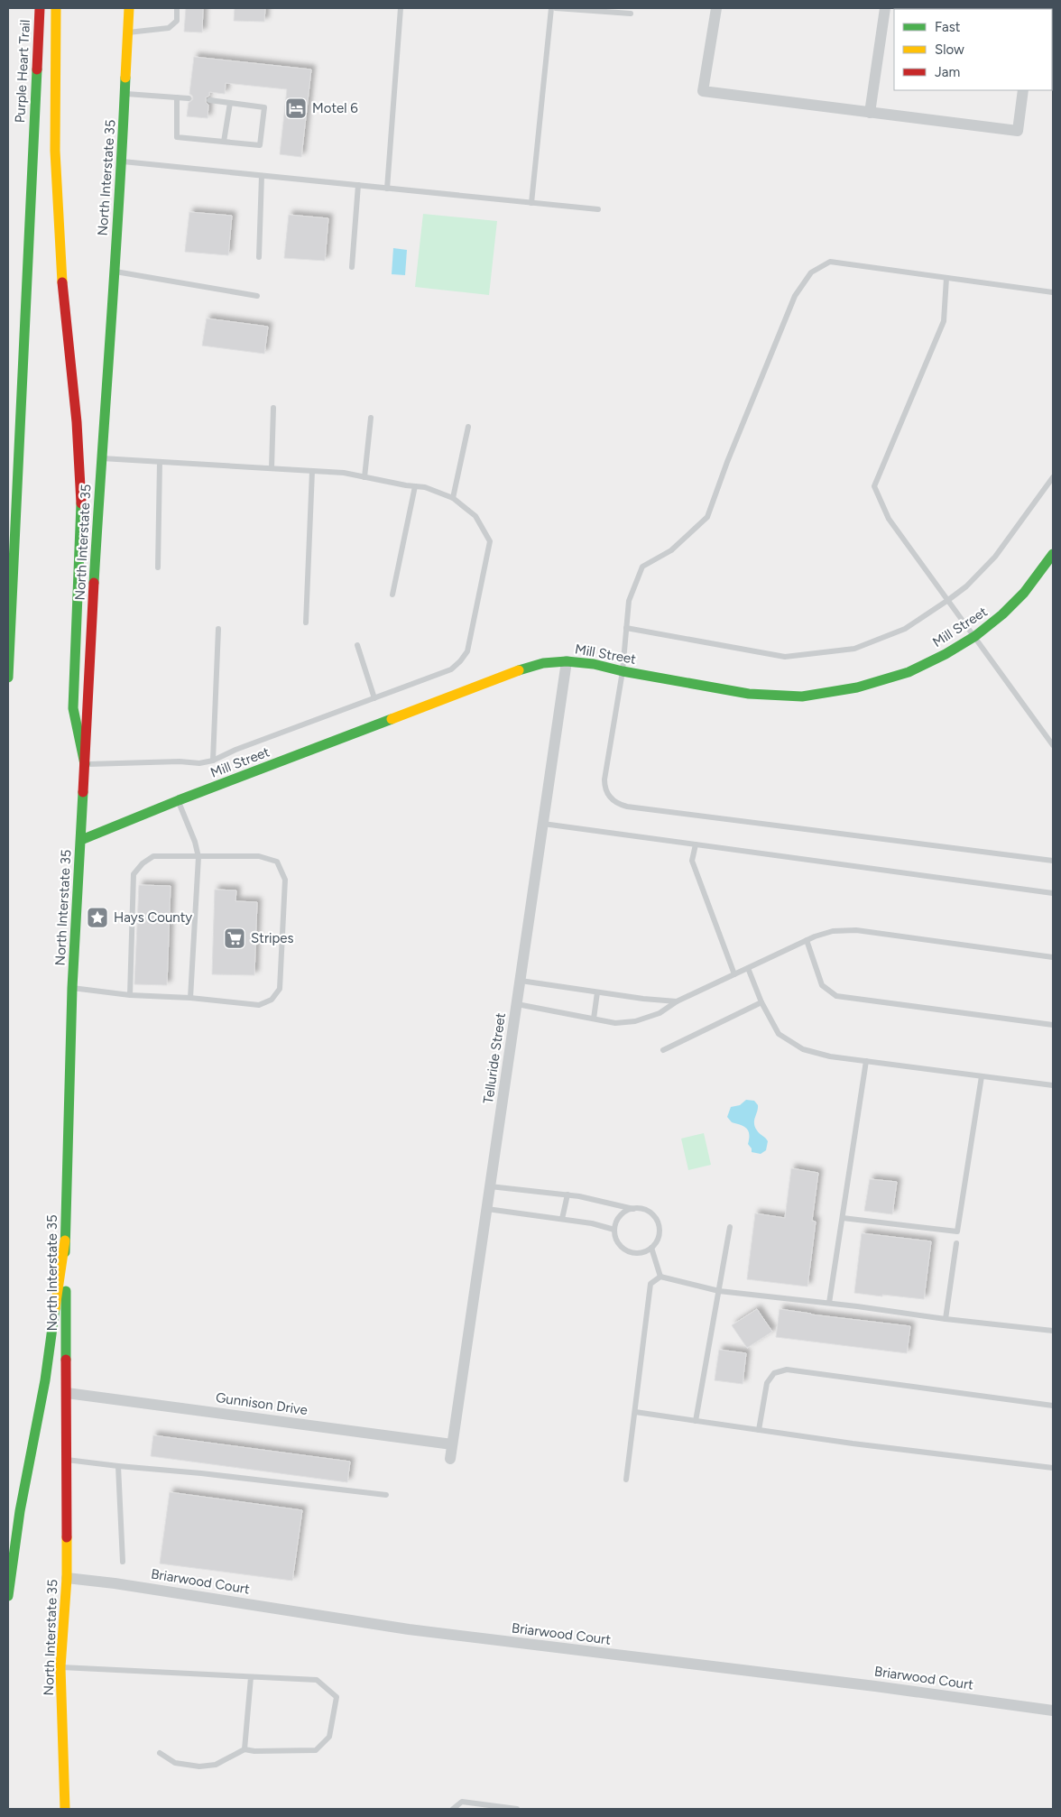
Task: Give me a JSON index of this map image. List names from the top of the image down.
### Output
{
  "streets": {
    "main road": ["Purple Heart Trail", "North Interstate 35", "Mill Street"],
    "street": ["Telluride Street", "Gunnison Drive", "Briarwood Court"]
  },
  "crossings": [
    ["North Interstate 35", "Mill Street"],
    ["North Interstate 35", "Gunnison Drive"],
    ["North Interstate 35", "Briarwood Court"],
    ["Mill Street", "Telluride Street"],
    ["Telluride Street", "Gunnison Drive"]
  ],
  "places": {
    "hotel": ["Motel 6"],
    "place": ["Hays County"],
    "supermarket": ["Stripes"]
  },
  "legend": ["Fast", "Slow", "Jam"]
}
